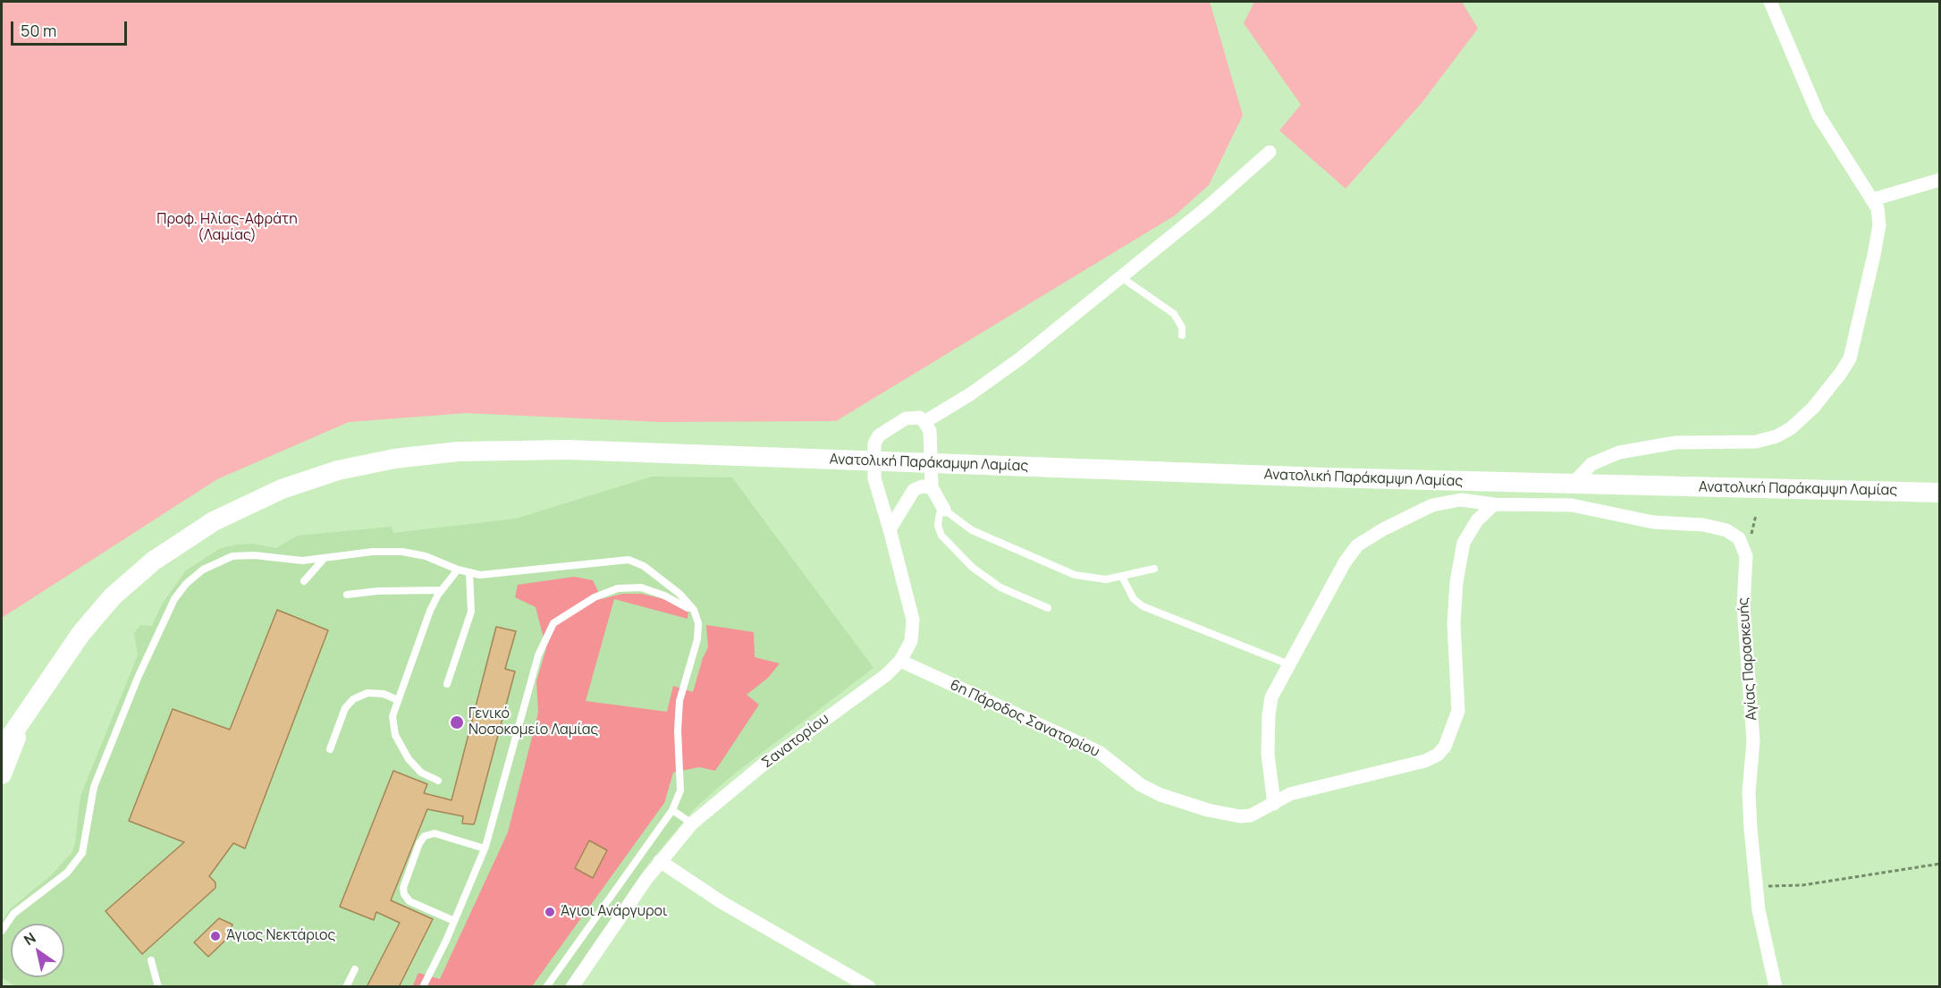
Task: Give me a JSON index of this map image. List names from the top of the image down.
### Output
{
  "streets": {
    "main road": ["Ανατολική Παράκαμψη Λαμίας"],
    "street": ["Αγίας Παρασκευής", "6η Πάροδος Σανατορίου", "Σανατορίου"]
  },
  "crossings": [
    ["Αγίας Παρασκευής", "6η Πάροδος Σανατορίου"],
    ["6η Πάροδος Σανατορίου", "Σανατορίου"]
  ],
  "parks": ["Προφ. Ηλίας-Αφράτη (Λαμίας)"],
  "places": ["Γενικό Νοσοκομείο Λαμίας", "Άγιοι Ανάργυροι", "Άγιος Νεκτάριος"],
  "scale_bar": "50 m",
  "north": "top left"
}
